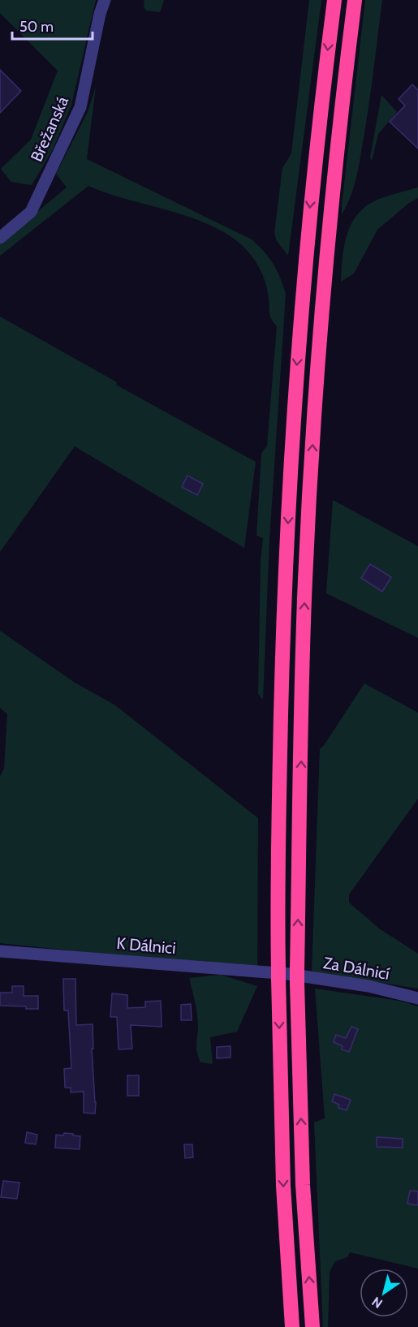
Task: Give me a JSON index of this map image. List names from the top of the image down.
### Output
{
  "streets": {
    "street": ["Břežanská", "K Dálnici", "Za Dálnicí"]
  },
  "crossings": [
    ["K Dálnici", "Za Dálnicí"]
  ],
  "scale_bar": "50 m",
  "north": "bottom left"
}
